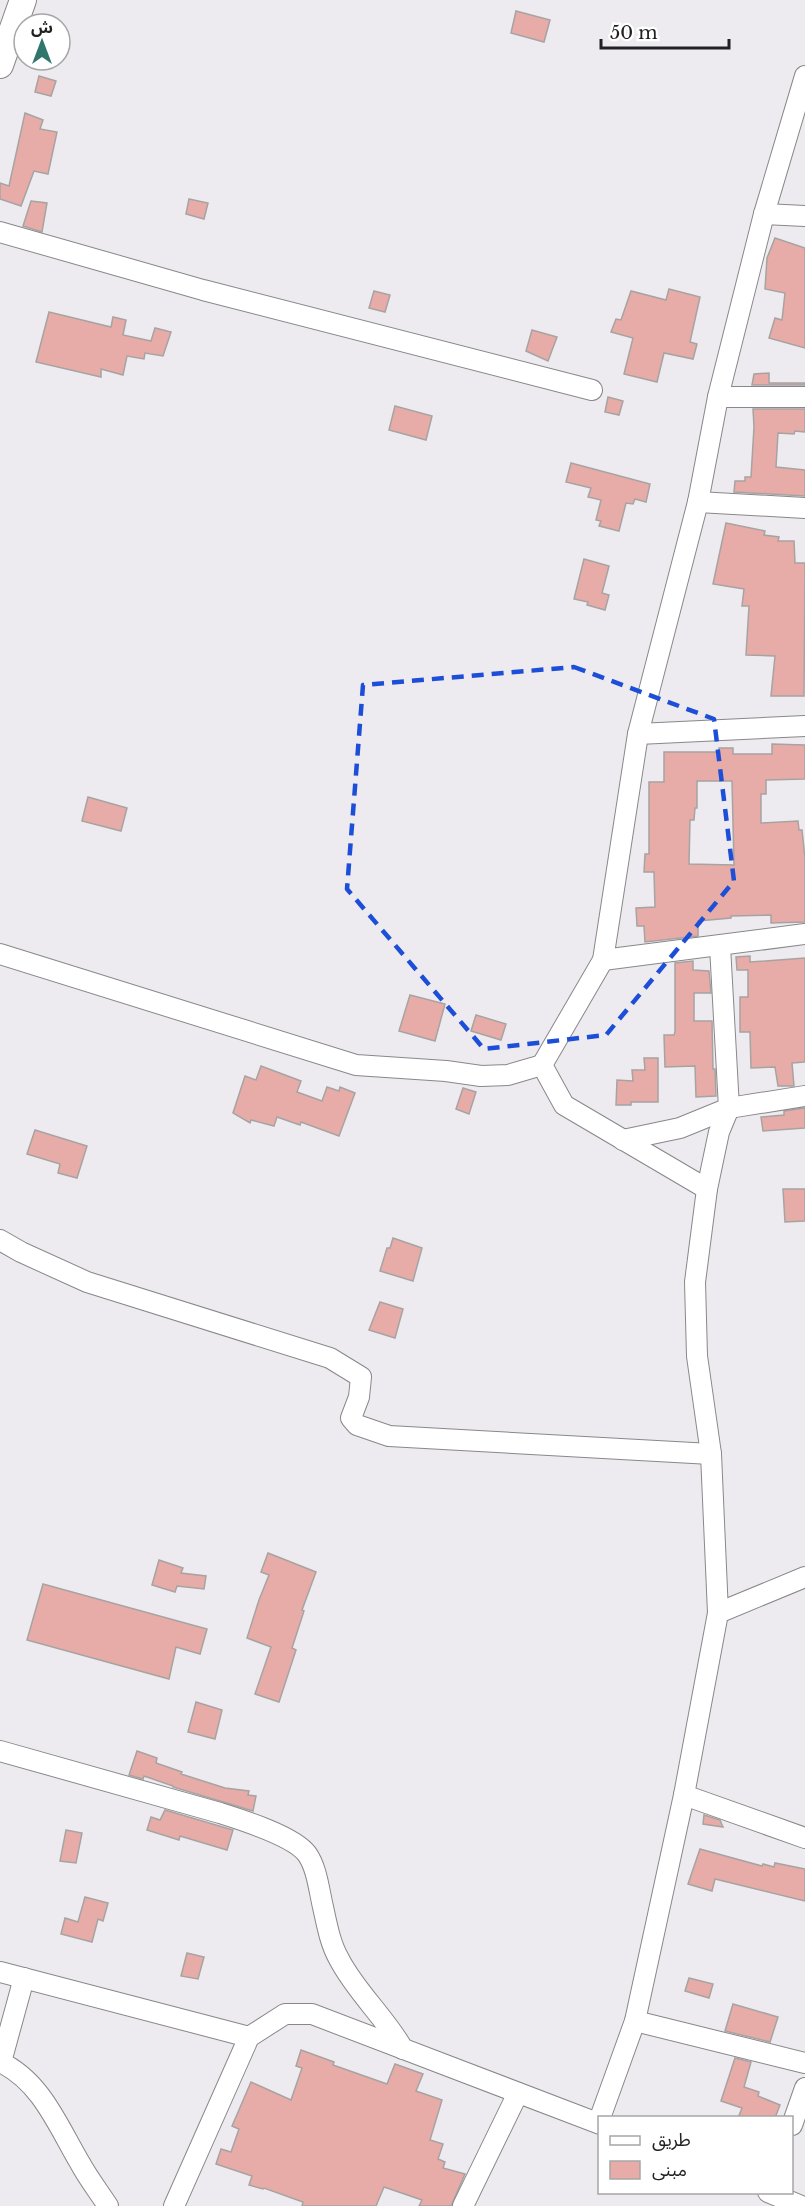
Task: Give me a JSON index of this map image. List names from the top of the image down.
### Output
{
  "legend": ["طريق", "مبنى"],
  "scale_bar": "50 m",
  "north": "top"
}
